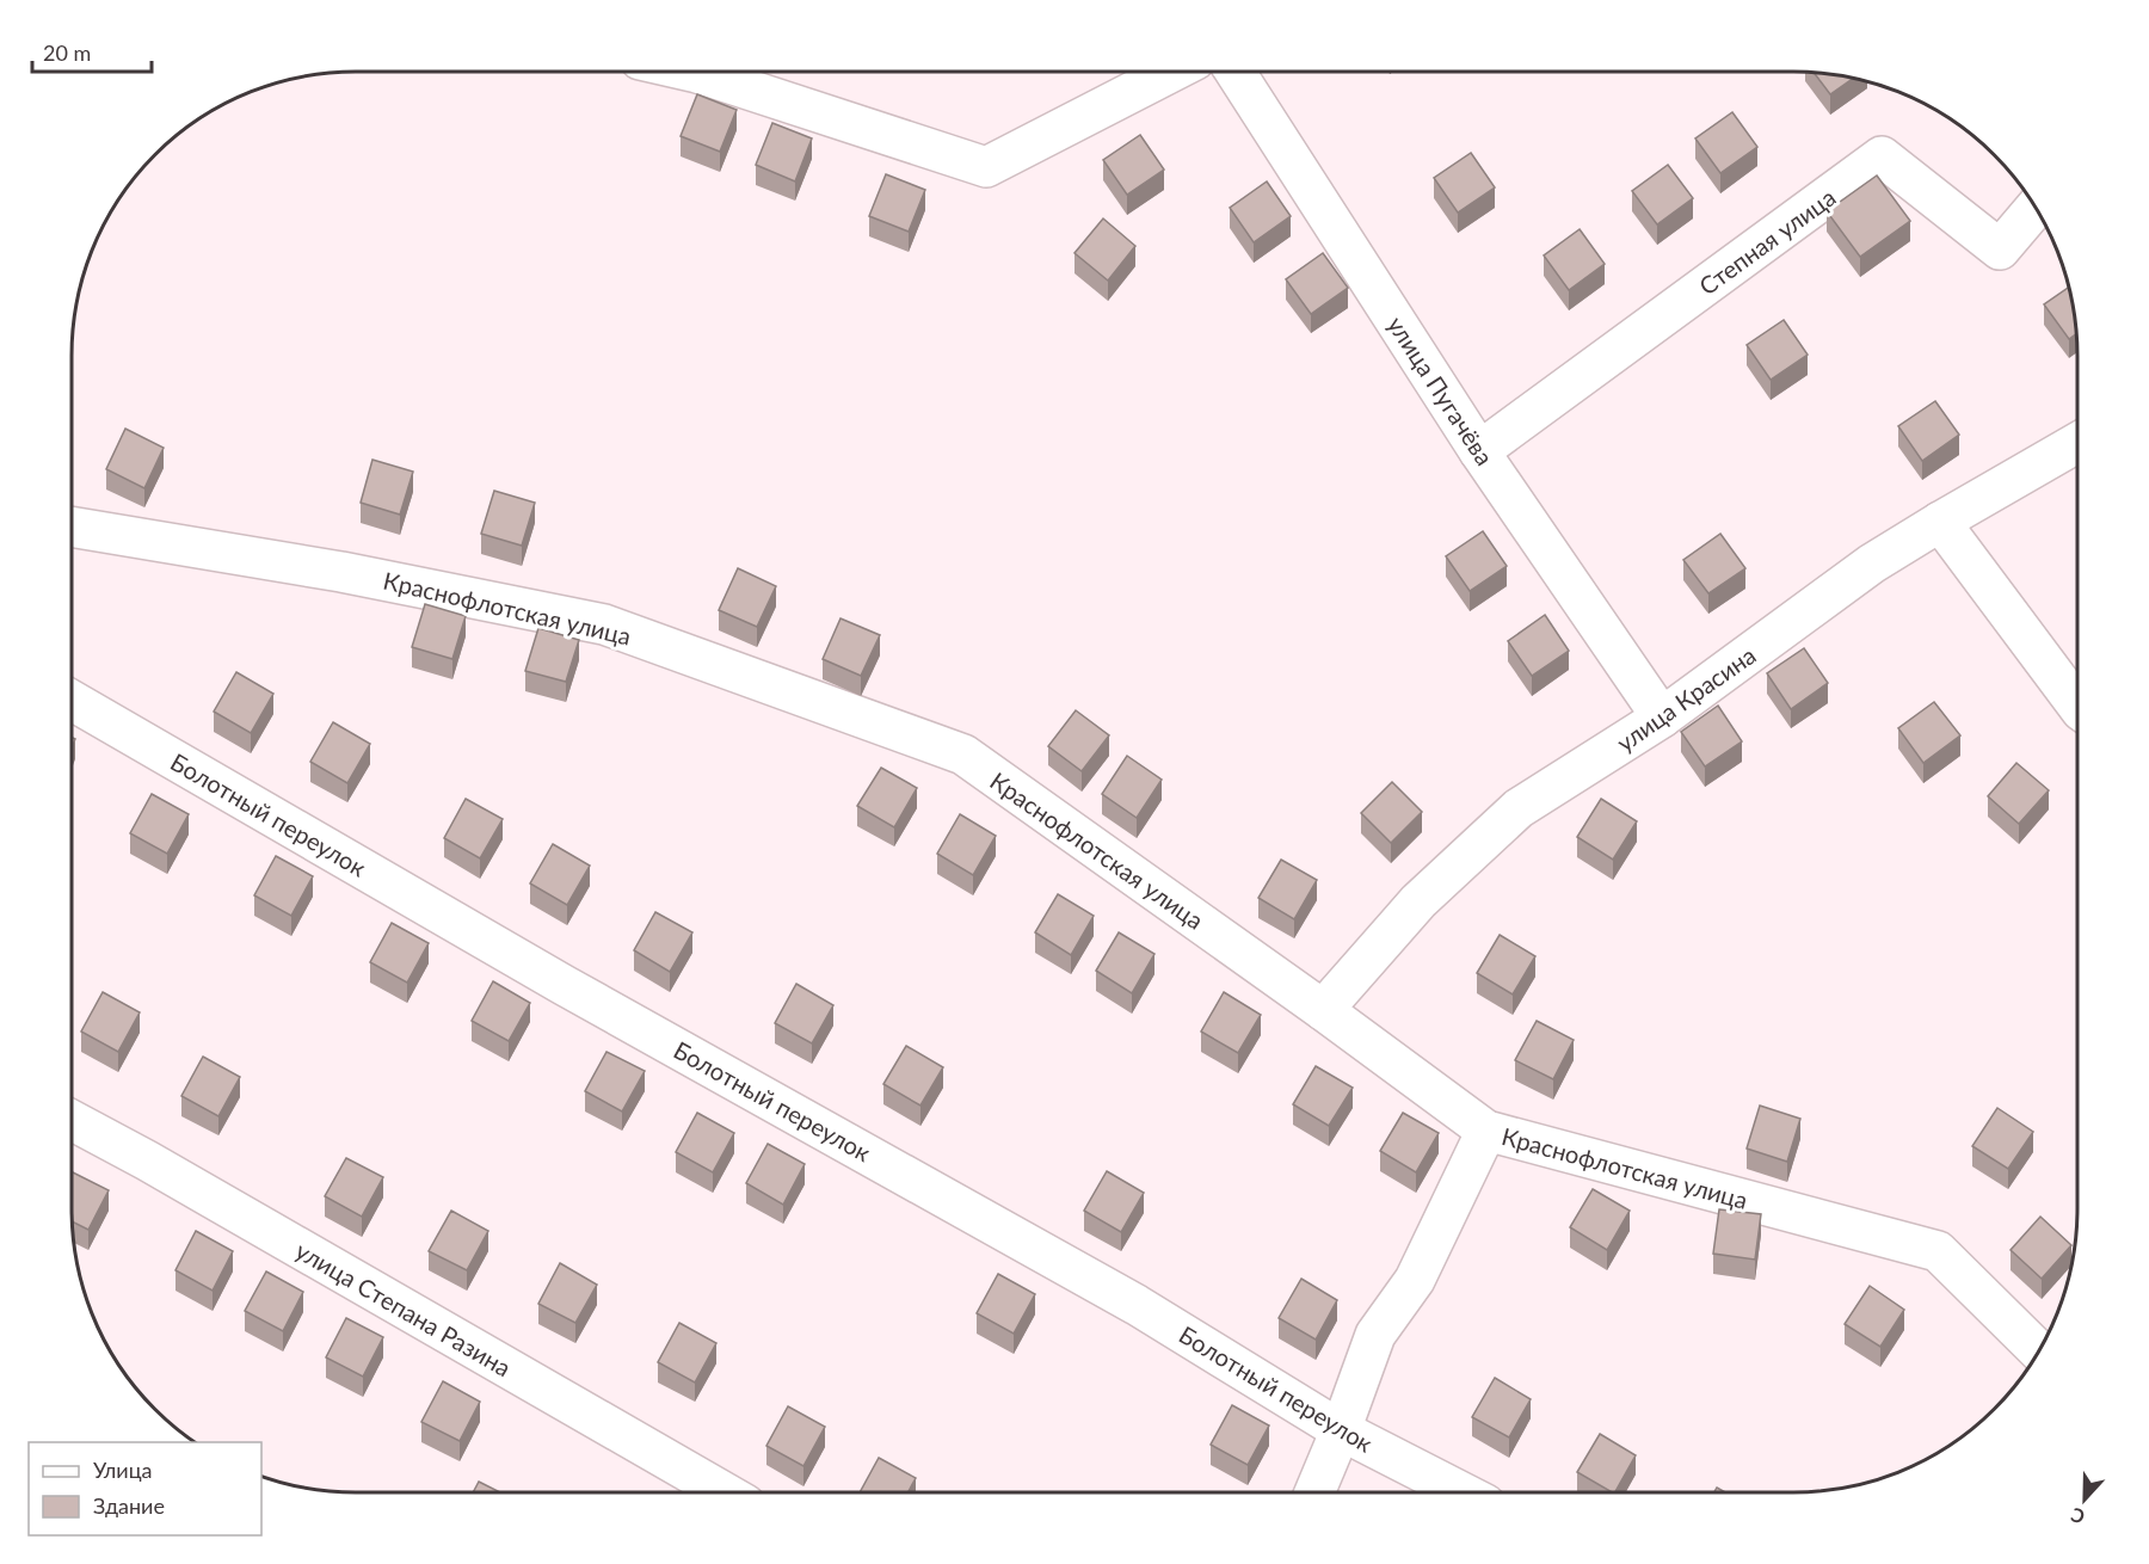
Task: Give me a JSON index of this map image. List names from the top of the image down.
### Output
{
  "streets": {
    "street": [
      "Степная улица",
      "улица Пугачёва",
      "Краснофлотская улица",
      "улица Красина",
      "Болотный переулок",
      "улица Степана Разина"
    ]
  },
  "crossings": [
    ["Степная улица", "улица Пугачёва"],
    ["улица Пугачёва", "улица Красина"],
    ["Краснофлотская улица", "улица Красина"]
  ],
  "legend": ["Улица", "Здание"],
  "scale_bar": "20 m",
  "north": "bottom"
}
